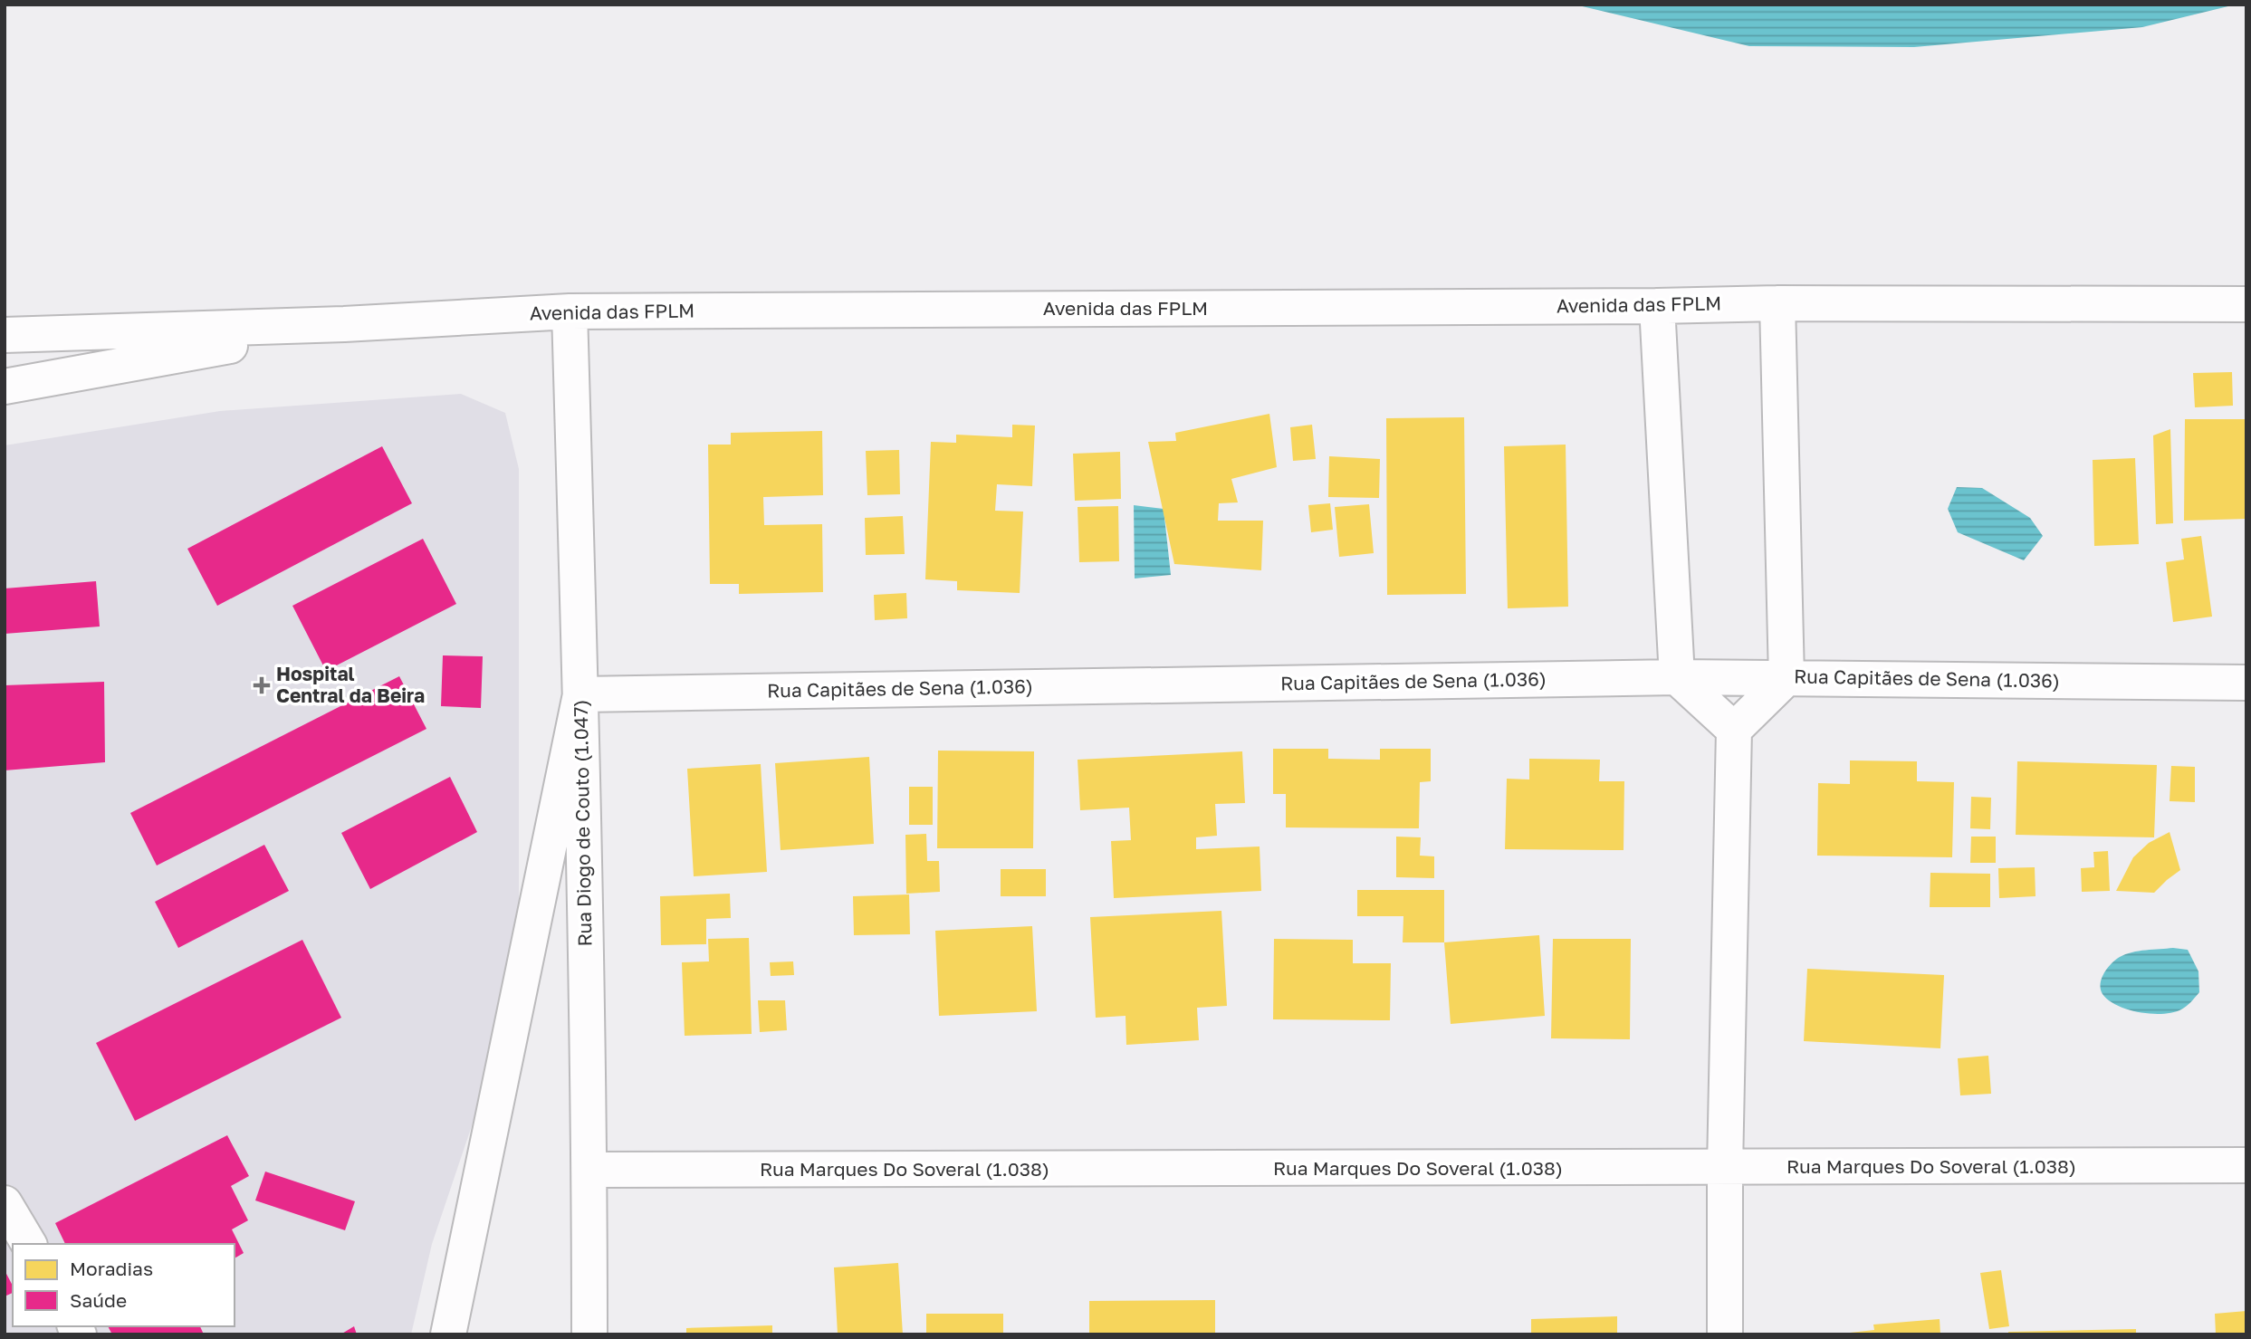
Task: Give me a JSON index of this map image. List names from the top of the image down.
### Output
{
  "streets": {
    "street": [
      "Avenida das FPLM",
      "Rua Capitães de Sena (1.036)",
      "Rua Diogo de Couto (1.047)",
      "Rua Marques Do Soveral (1.038)"
    ]
  },
  "crossings": [
    ["Avenida das FPLM", "Rua Diogo de Couto (1.047)"],
    ["Rua Capitães de Sena (1.036)", "Rua Diogo de Couto (1.047)"],
    ["Rua Diogo de Couto (1.047)", "Rua Marques Do Soveral (1.038)"]
  ],
  "places": {
    "health": ["Hospital Central da Beira"]
  },
  "legend": ["Moradias", "Saúde"]
}
